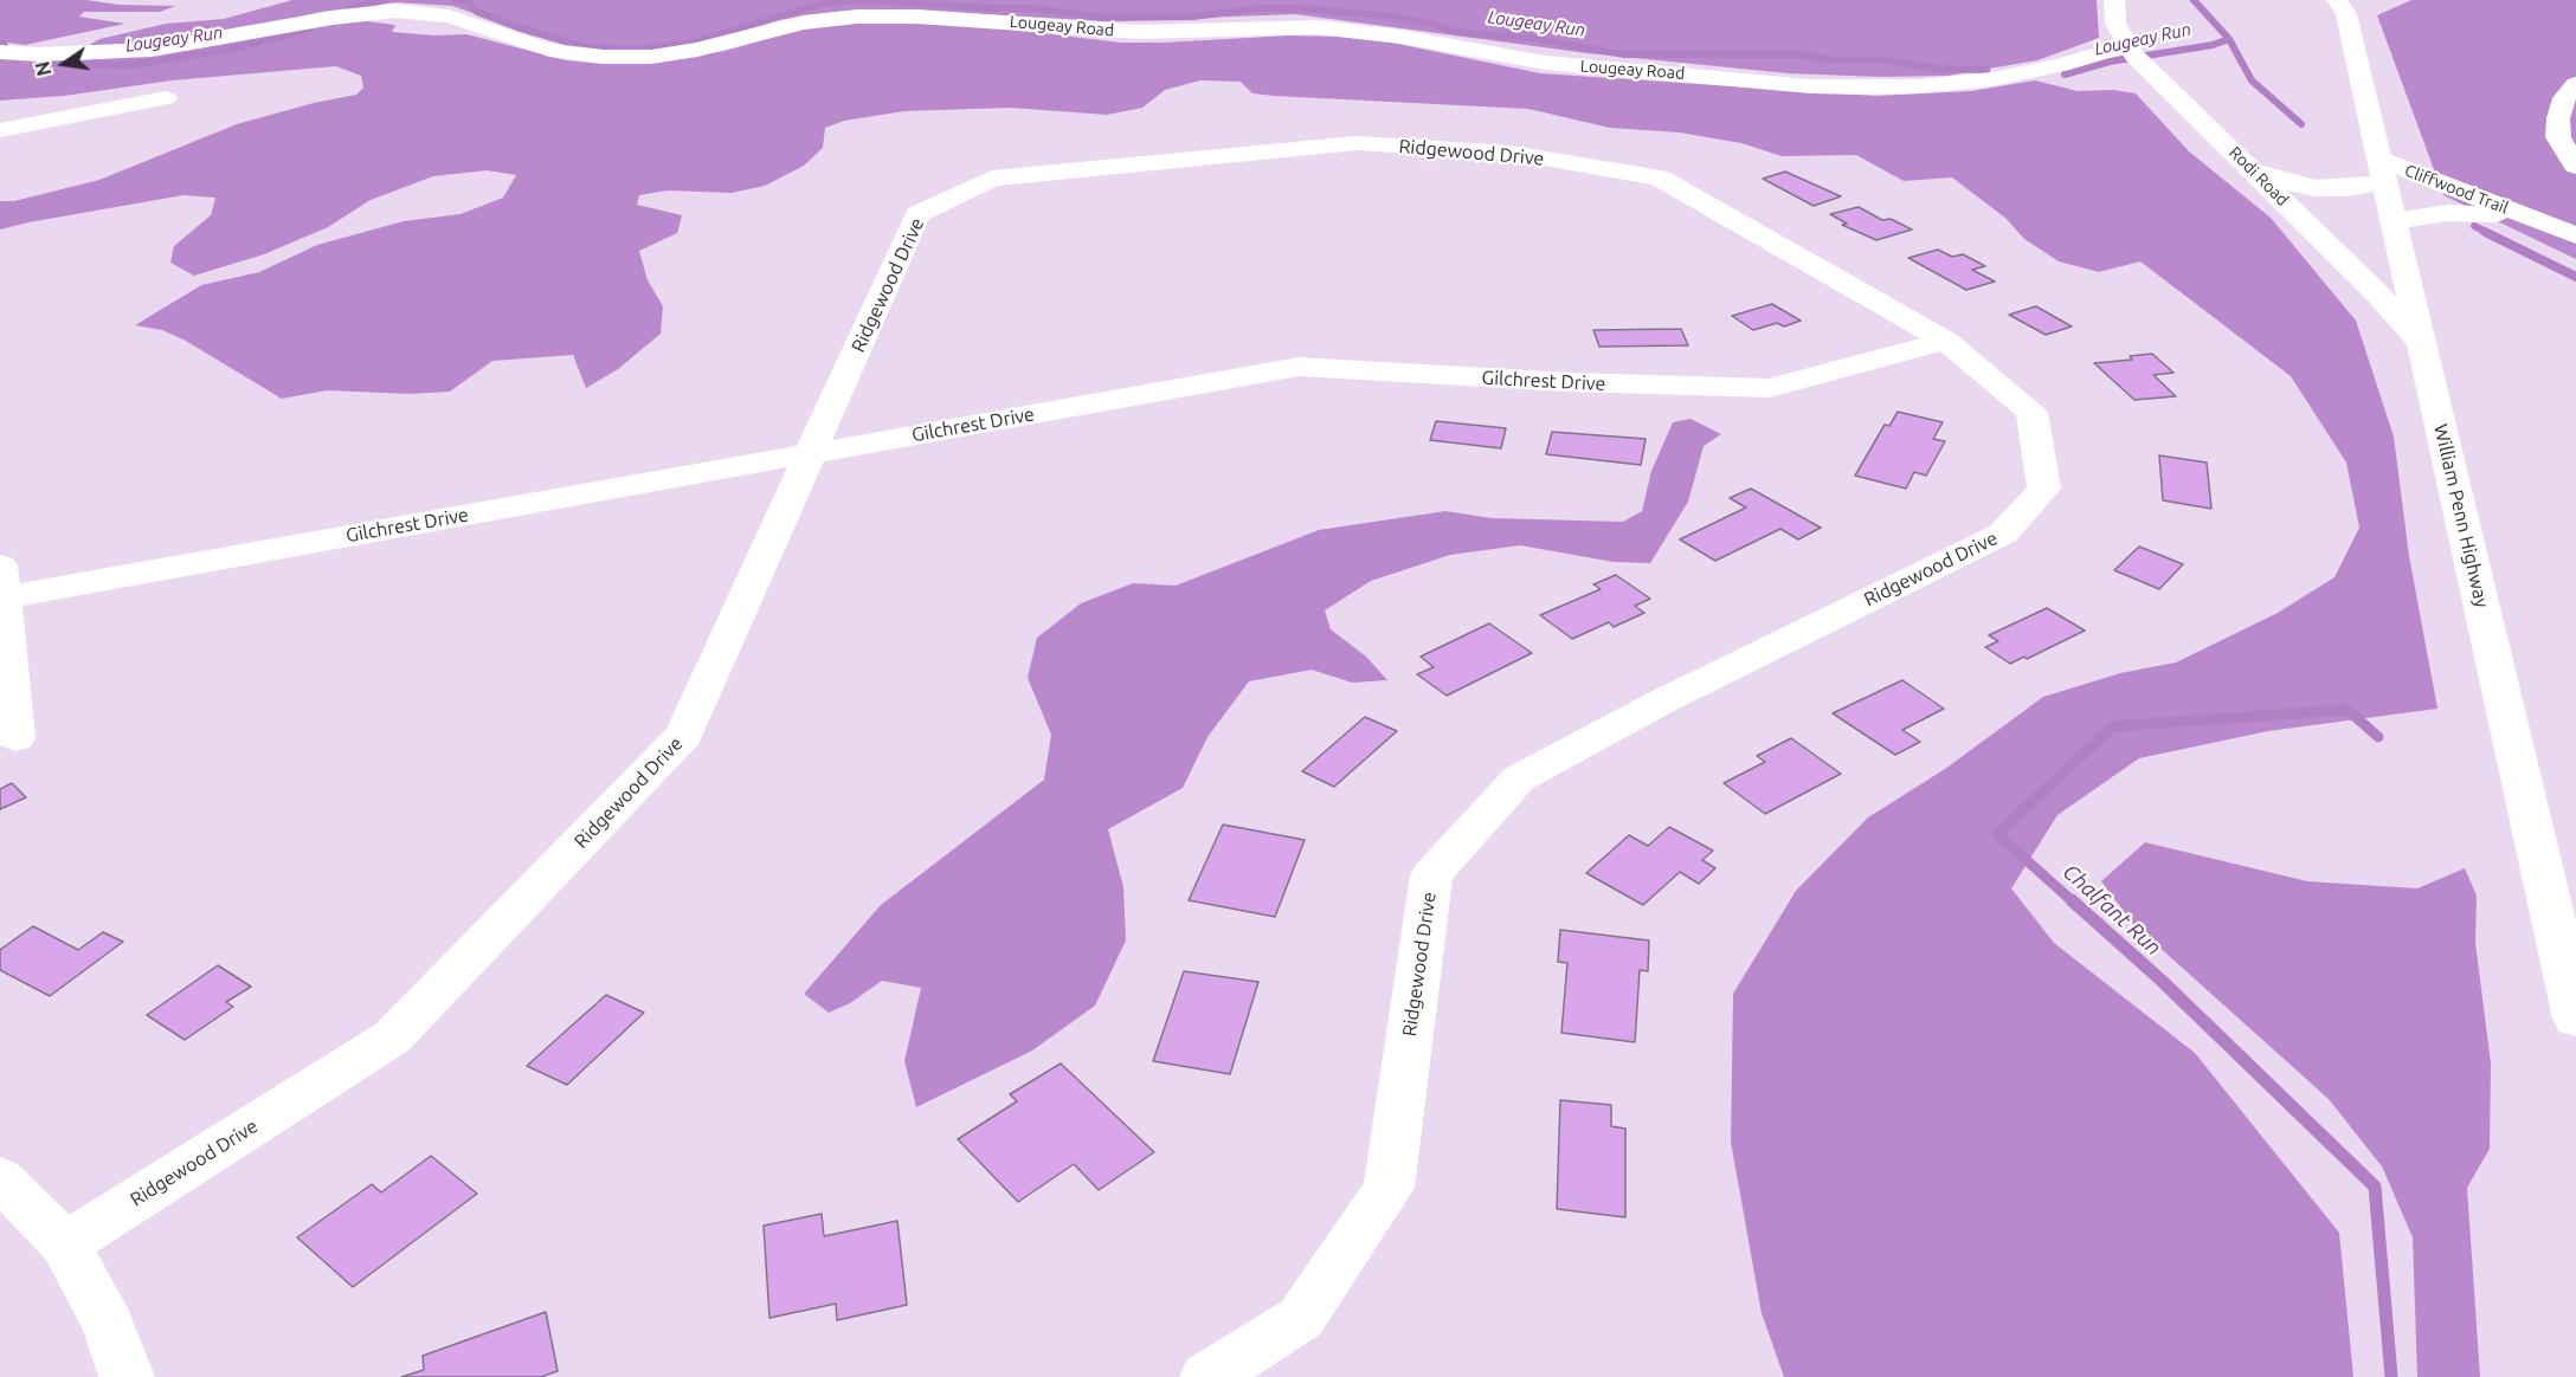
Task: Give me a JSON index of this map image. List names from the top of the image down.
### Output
{
  "streets": {
    "main road": [
      "Lougeay Road",
      "Ridgewood Drive",
      "Rodi Road",
      "Cliffwood Trail",
      "Gilchrest Drive",
      "William Penn Highway"
    ]
  },
  "crossings": [
    ["Lougeay Road", "Rodi Road"],
    ["Ridgewood Drive", "Gilchrest Drive"],
    ["Rodi Road", "William Penn Highway"],
    ["Cliffwood Trail", "William Penn Highway"]
  ],
  "water": ["Lougeay Run", "Chalfant Run"],
  "north": "left"
}
